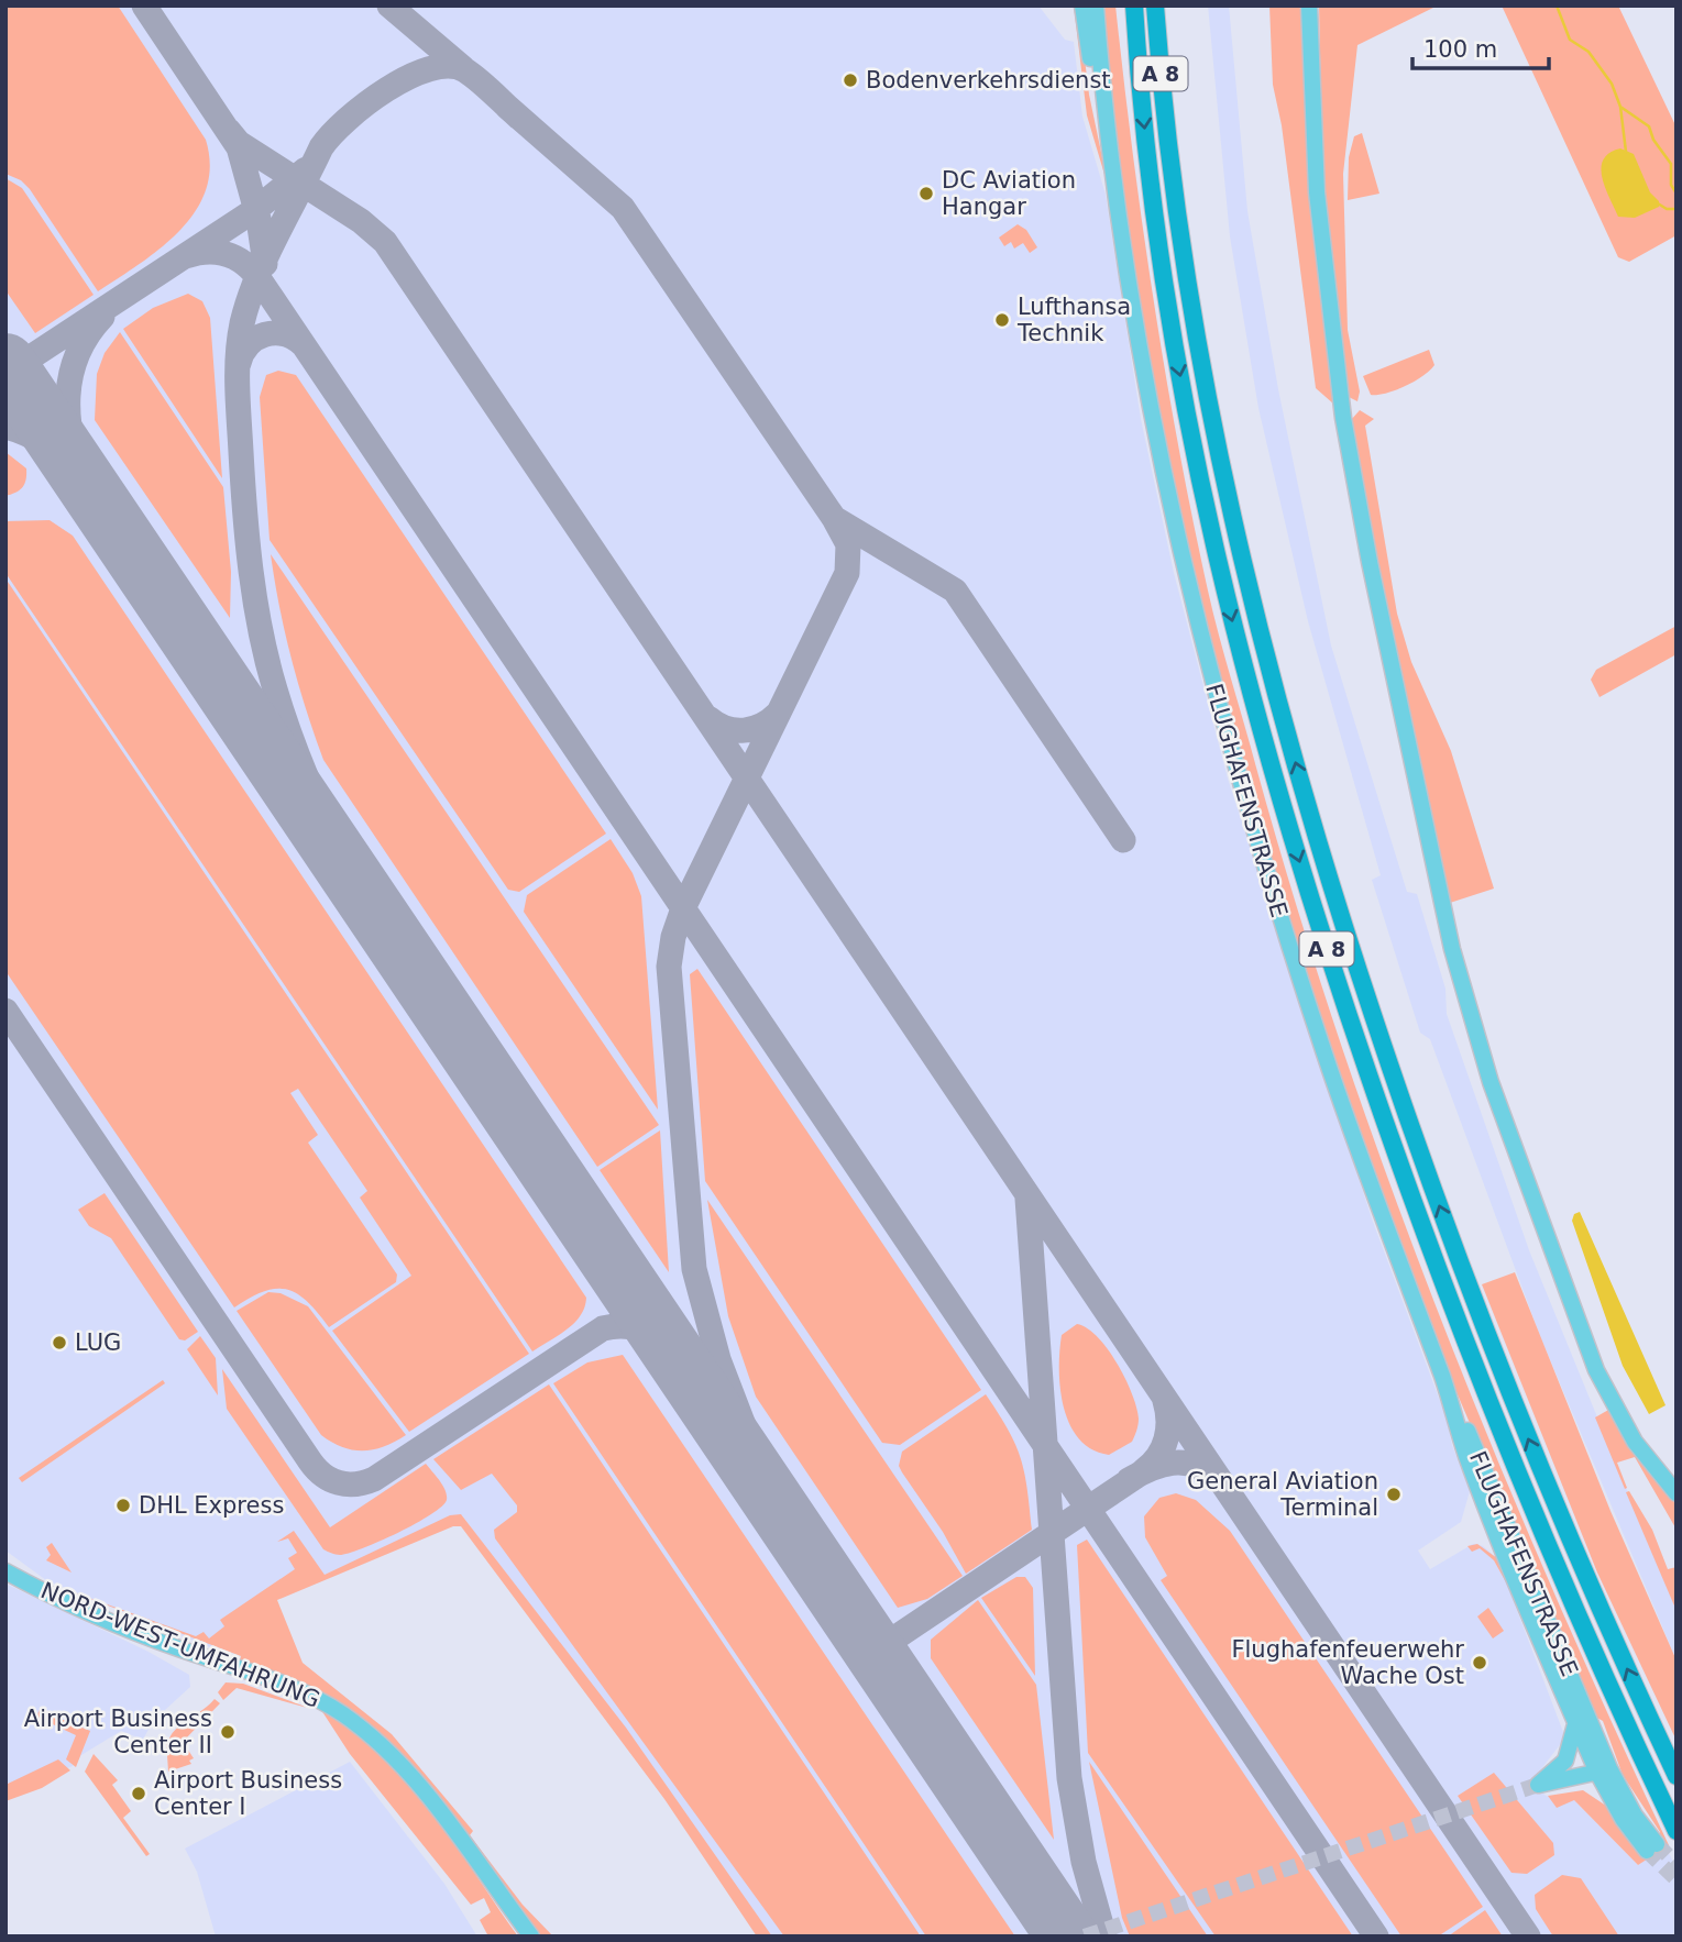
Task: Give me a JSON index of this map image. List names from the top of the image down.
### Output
{
  "streets": {
    "highway": ["A 8"],
    "main road": ["FLUGHAFENSTRASSE", "NORD-WEST-UMFAHRUNG"]
  },
  "places": [
    "Bodenverkehrsdienst",
    "DC Aviation Hangar",
    "Lufthansa Technik",
    "LUG",
    "General Aviation Terminal",
    "DHL Express",
    "Flughafenfeuerwehr Wache Ost",
    "Airport Business Center II",
    "Airport Business Center I"
  ],
  "scale_bar": "100 m"
}
